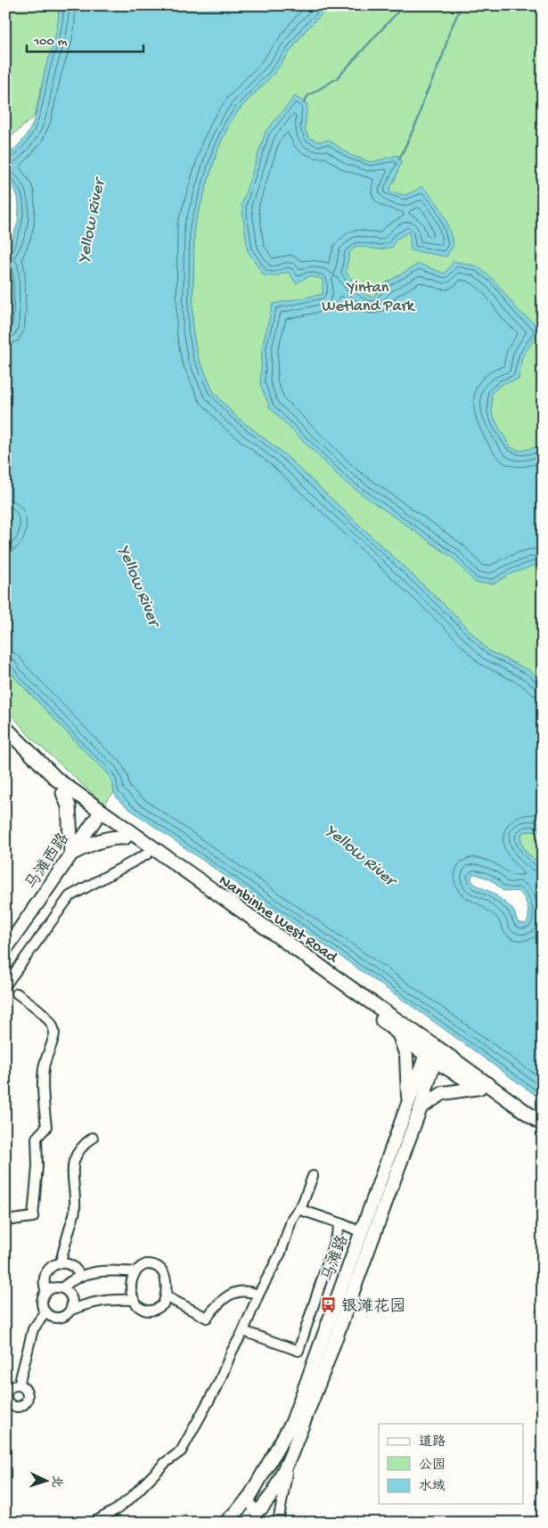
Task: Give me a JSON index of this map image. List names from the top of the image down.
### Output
{
  "streets": {
    "highway": ["Nanbinhe West Road"],
    "main road": ["马滩西路", "马滩路"]
  },
  "crossings": [
    ["马滩西路", "Nanbinhe West Road"],
    ["Nanbinhe West Road", "马滩路"]
  ],
  "water": ["Yellow River"],
  "parks": ["Yintan Wetland Park"],
  "places": {
    "bus stop": ["银滩花园"]
  },
  "legend": ["道路", "公园", "水域"],
  "scale_bar": "100 m",
  "north": "right"
}
